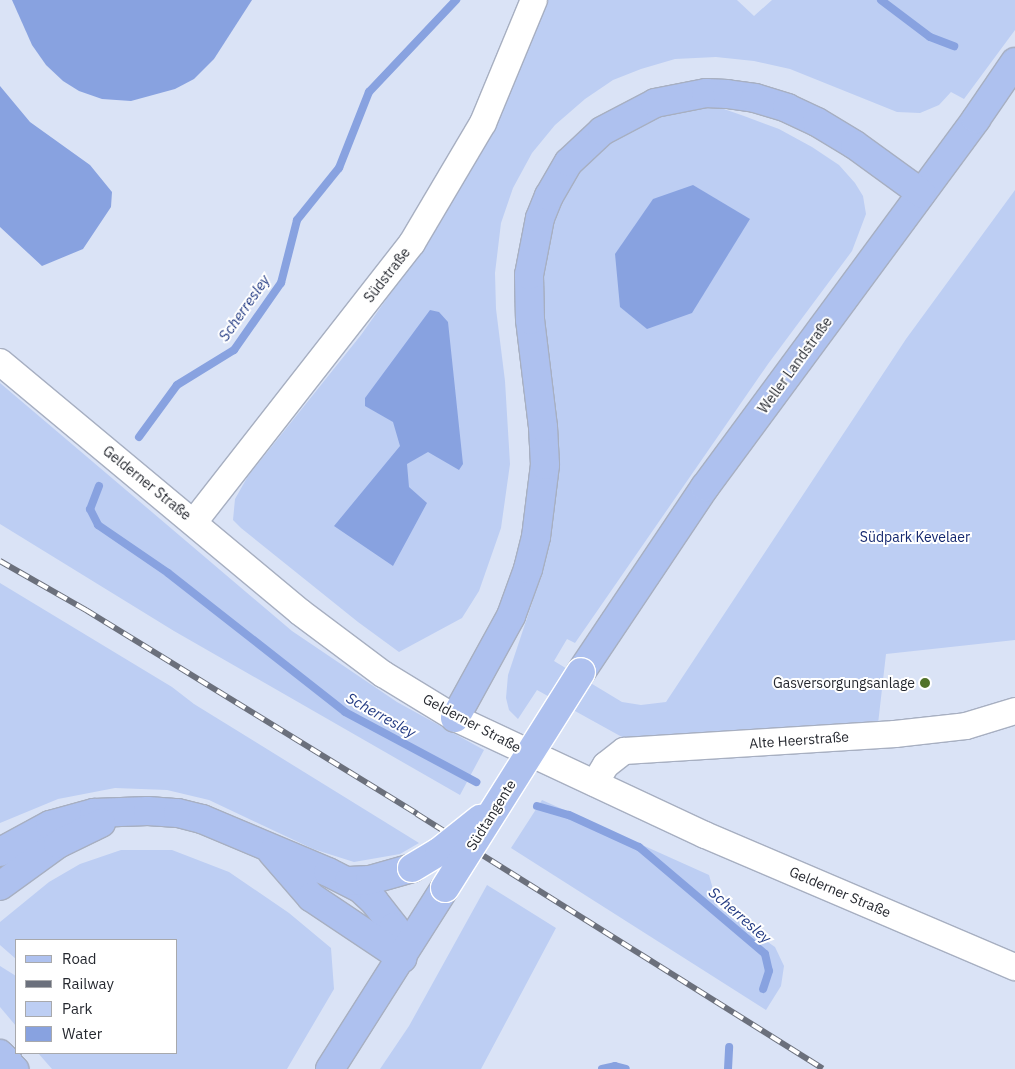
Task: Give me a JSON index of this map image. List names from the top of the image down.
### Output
{
  "streets": {
    "main road": ["Weller Landstraße", "Südtangente"],
    "street": ["Südstraße", "Gelderner Straße", "Alte Heerstraße"]
  },
  "crossings": [
    ["Südstraße", "Gelderner Straße"],
    ["Weller Landstraße", "Südtangente"],
    ["Gelderner Straße", "Alte Heerstraße"]
  ],
  "water": ["Scherresley"],
  "parks": ["Südpark Kevelaer"],
  "places": ["Gasversorgungsanlage"],
  "legend": [
    "Road",
    "Railway",
    "Park",
    "Water"
  ]
}
